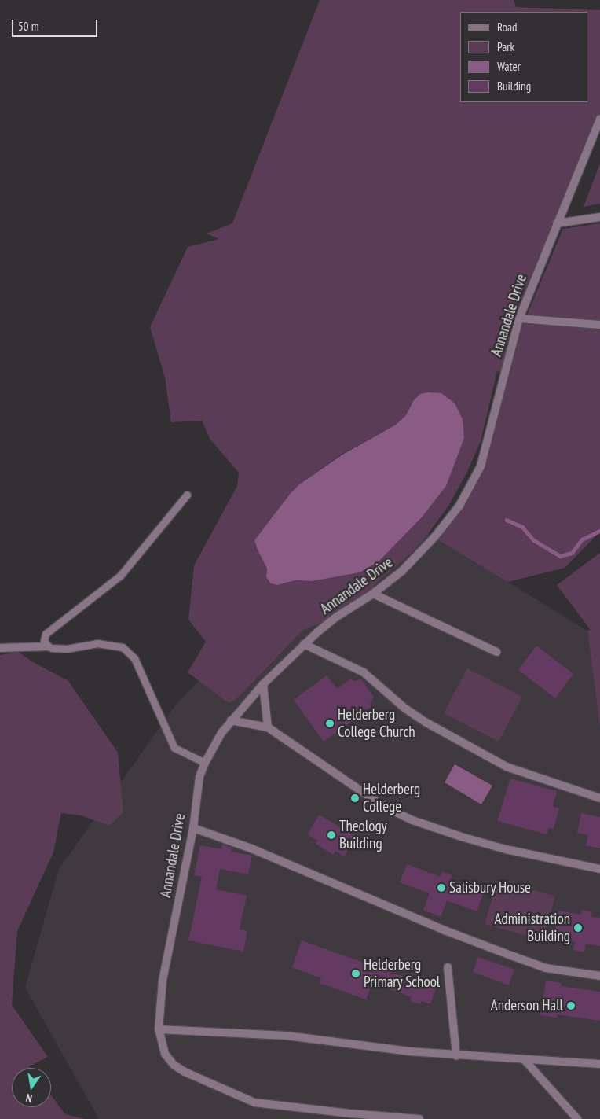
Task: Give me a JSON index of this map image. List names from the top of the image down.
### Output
{
  "streets": {
    "street": ["Annandale Drive"]
  },
  "places": [
    "Helderberg College Church",
    "Helderberg College",
    "Theology Building",
    "Salisbury House",
    "Administration Building",
    "Helderberg Primary School",
    "Anderson Hall"
  ],
  "legend": [
    "Road",
    "Park",
    "Water",
    "Building"
  ],
  "scale_bar": "50 m",
  "north": "bottom"
}
